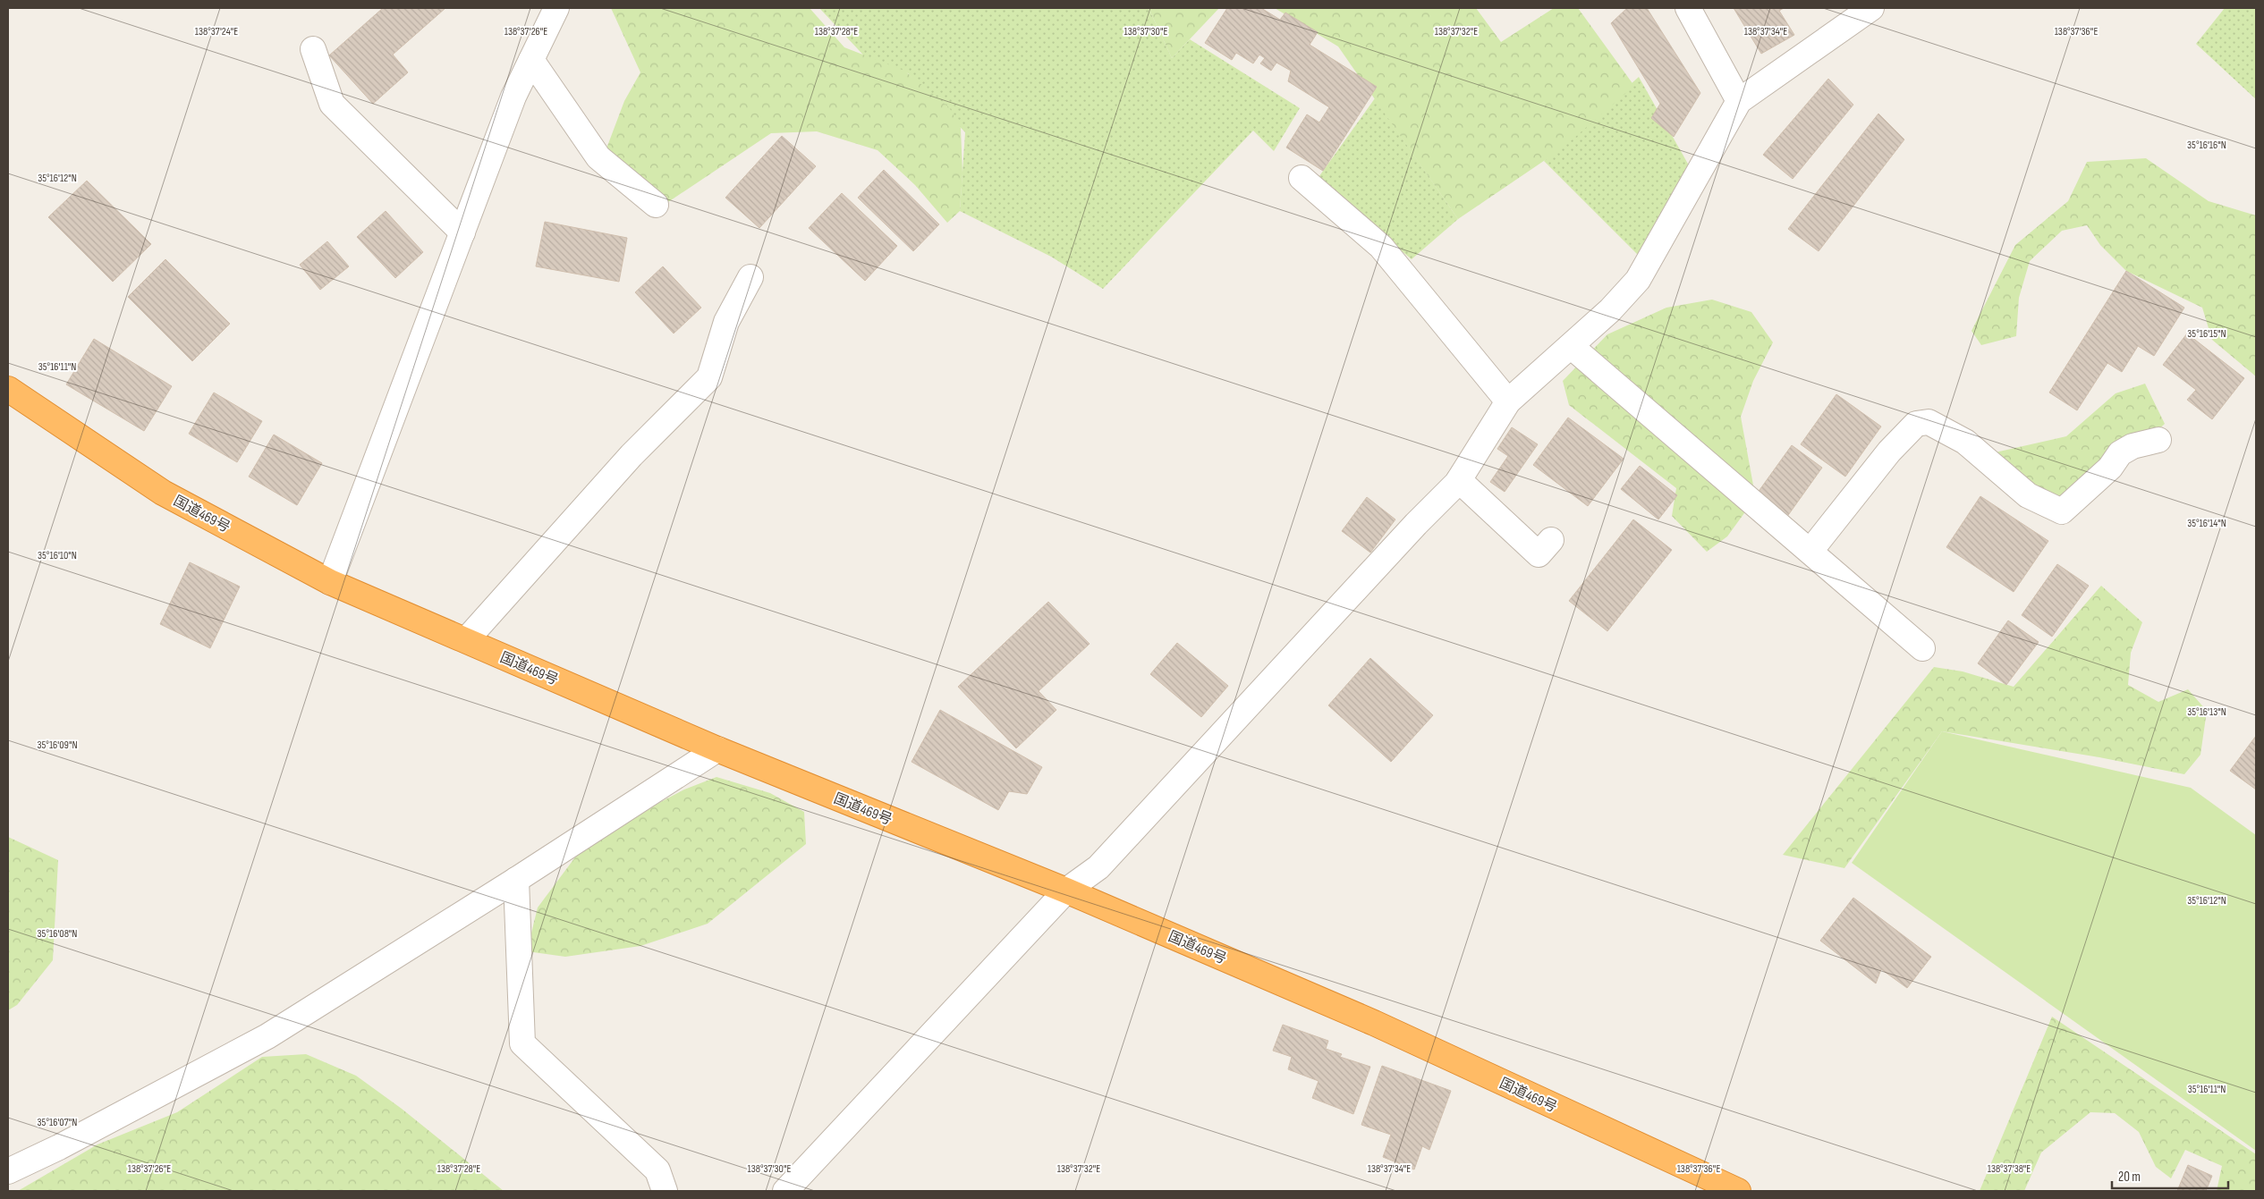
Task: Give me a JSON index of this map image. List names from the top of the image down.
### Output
{
  "streets": {
    "highway": ["国道469号"]
  },
  "scale_bar": "20 m",
  "coordinates": [
    "138°37'24\"E",
    "138°37'26\"E",
    "138°37'28\"E",
    "138°37'30\"E",
    "138°37'32\"E",
    "138°37'34\"E",
    "138°37'36\"E",
    "35°16'16\"N",
    "35°16'12\"N",
    "35°16'15\"N",
    "35°16'11\"N",
    "35°16'14\"N",
    "35°16'10\"N",
    "35°16'13\"N",
    "35°16'09\"N",
    "35°16'08\"N",
    "35°16'07\"N",
    "138°37'38\"E"
  ]
}
